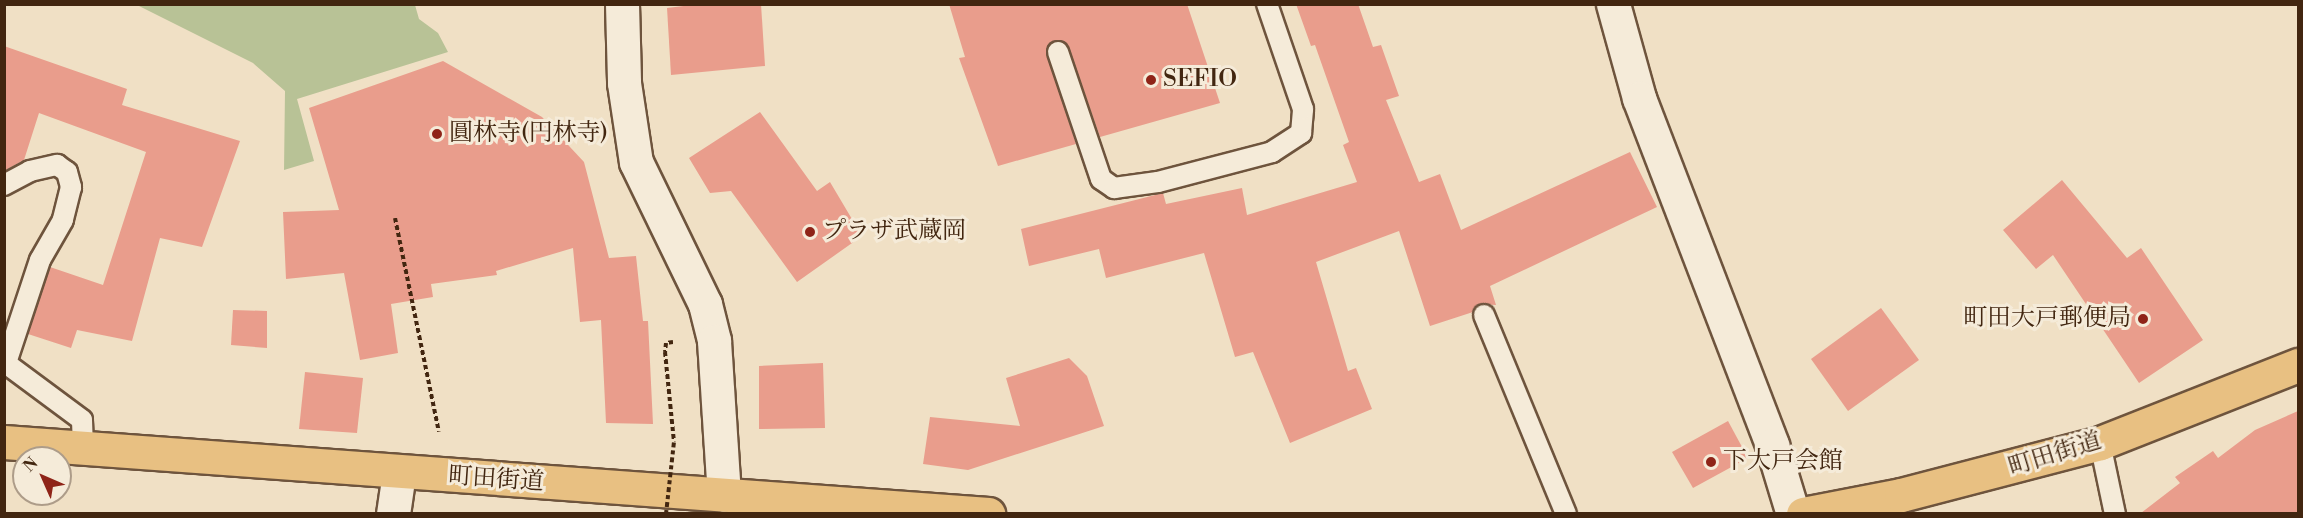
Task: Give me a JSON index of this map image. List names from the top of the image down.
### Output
{
  "streets": {
    "main road": ["町田街道"]
  },
  "places": [
    "SEFIO",
    "圓林寺(円林寺)",
    "プラザ武蔵岡",
    "町田大戸郵便局",
    "下大戸会館"
  ],
  "north": "top left"
}
